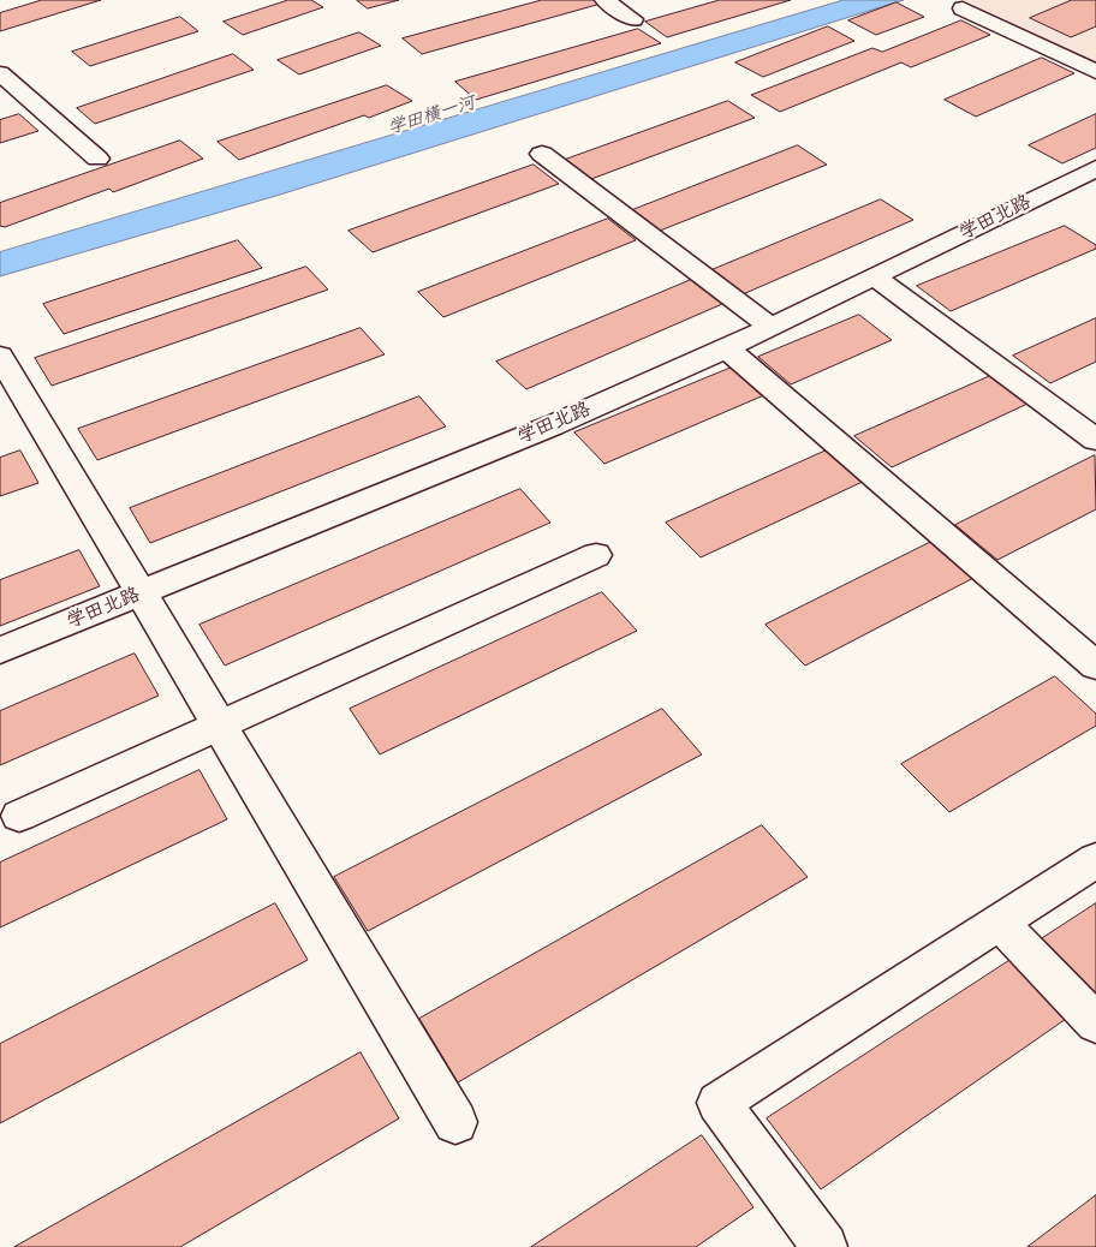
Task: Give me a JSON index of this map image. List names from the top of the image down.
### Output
{
  "streets": {
    "street": ["学田北路"]
  },
  "water": ["学田横一河"]
}
